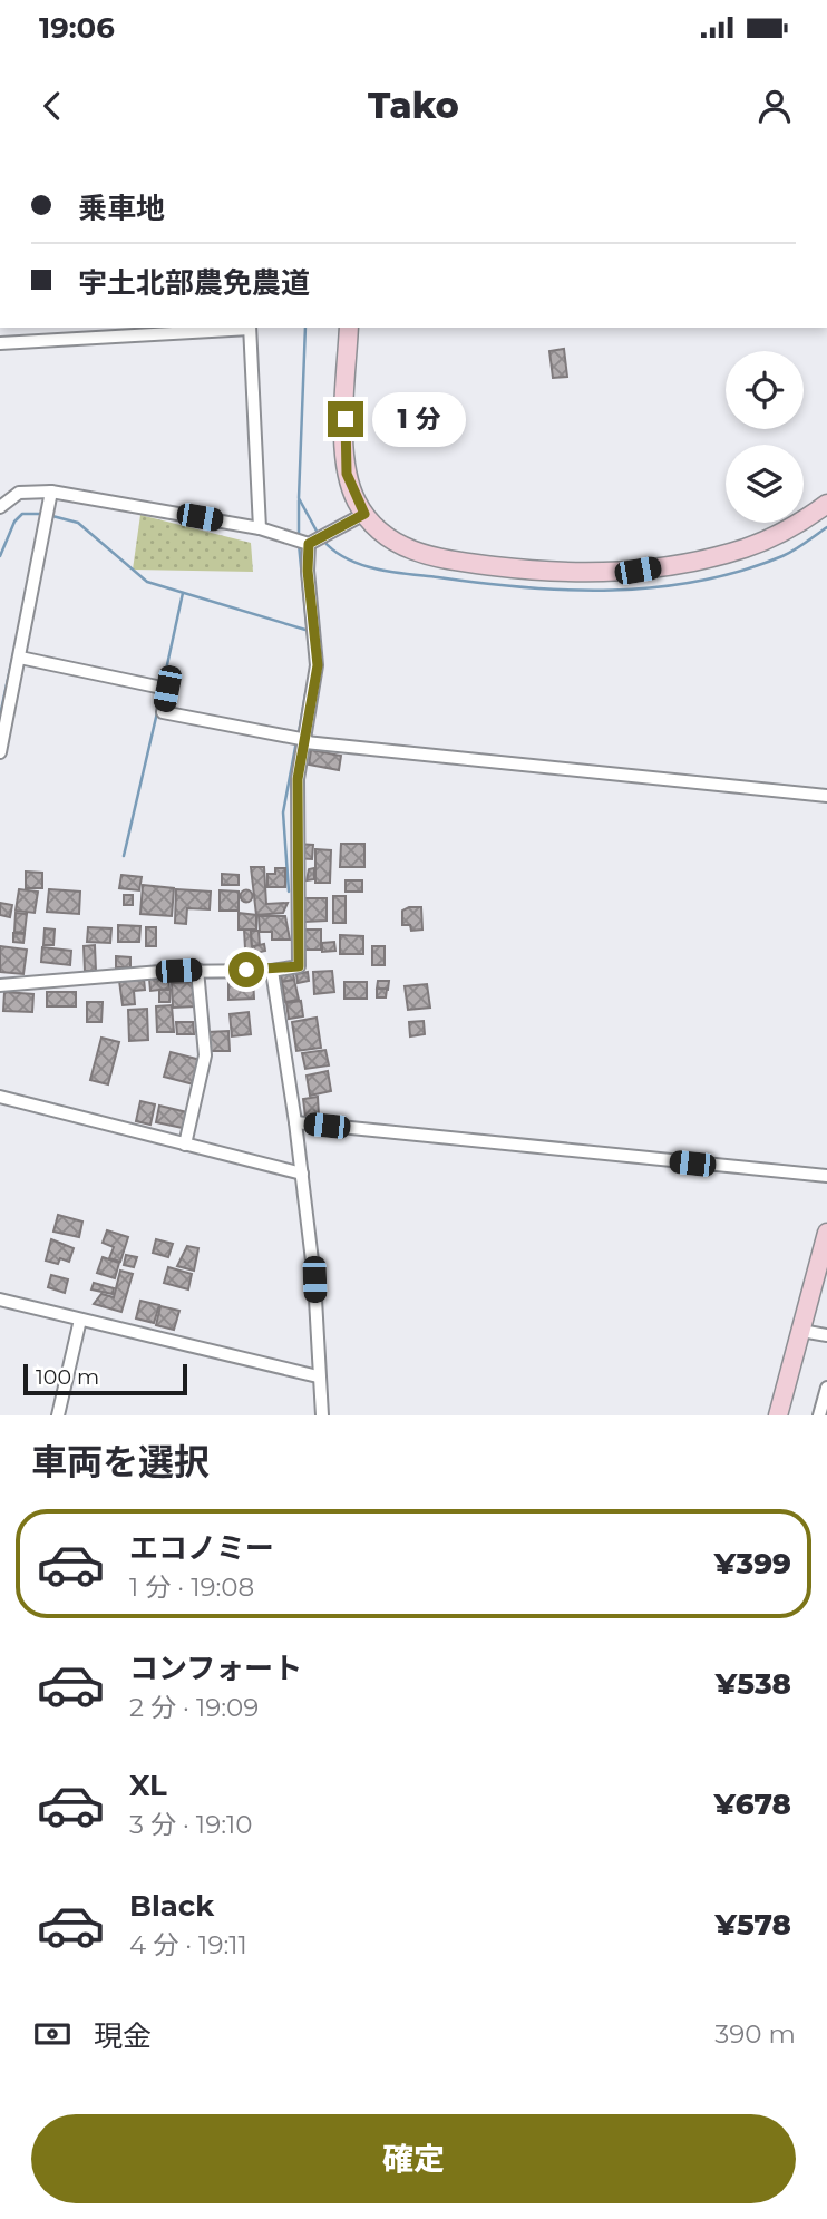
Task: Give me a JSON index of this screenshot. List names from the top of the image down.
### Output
{
  "scale_bar": "100 m",
  "page": {
    "status": "19:06",
    "header": "Tako",
    "banner": ["乗車地", "宇土北部農免農道"],
    "bubble": "1 分",
    "scale": "100 m",
    "heading": "車両を選択",
    "list": [
      {
        "name": "エコノミー",
        "note": "1 分 · 19:08",
        "value": "¥399"
      },
      {
        "name": "コンフォート",
        "note": "2 分 · 19:09",
        "value": "¥538"
      },
      {
        "name": "XL",
        "note": "3 分 · 19:10",
        "value": "¥678"
      },
      {
        "name": "Black",
        "note": "4 分 · 19:11",
        "value": "¥578"
      }
    ],
    "pay": ["現金", "390 m"],
    "buttons": "確定"
  }
}
